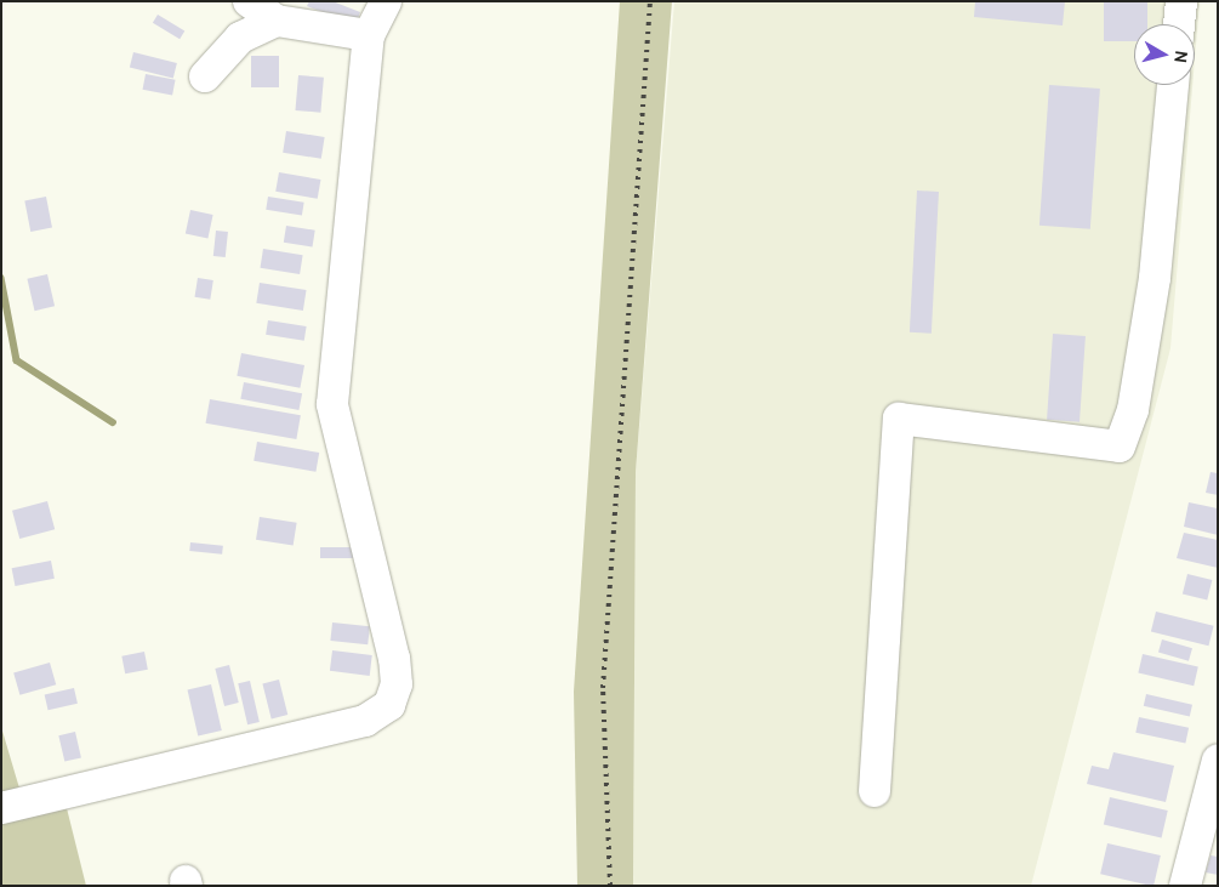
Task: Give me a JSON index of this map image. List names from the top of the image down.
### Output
{
  "north": "right"
}
